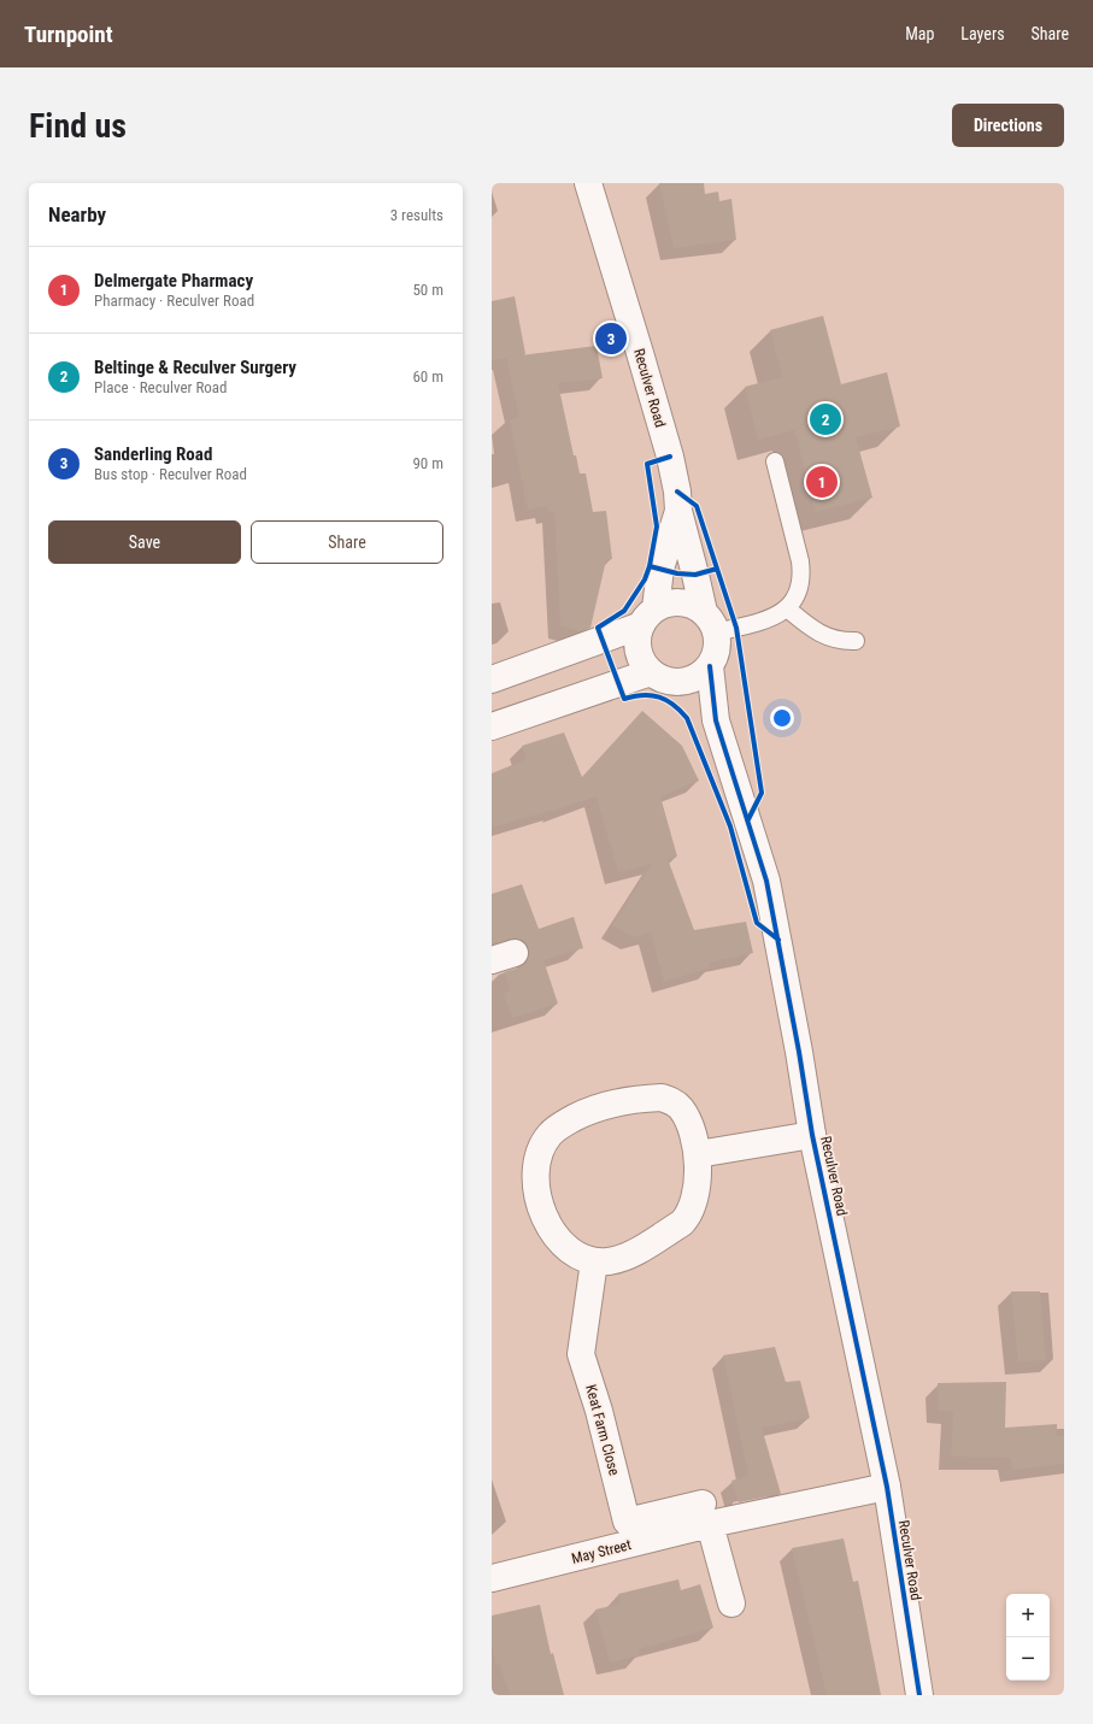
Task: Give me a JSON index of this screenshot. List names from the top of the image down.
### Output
{
  "streets": {
    "street": ["Reculver Road", "Keat Farm Close", "May Street"]
  },
  "crossings": [
    ["Reculver Road", "May Street"],
    ["Keat Farm Close", "May Street"]
  ],
  "page": {
    "header": "Turnpoint",
    "nav": ["Map", "Layers", "Share"],
    "buttons": [
      "Directions",
      ["Save", "Share"]
    ],
    "title": "Find us",
    "heading": ["Nearby", "3 results"],
    "list": [
      {
        "mark": "1",
        "name": "Delmergate Pharmacy",
        "note": "Pharmacy · Reculver Road",
        "value": "50 m"
      },
      {
        "mark": "2",
        "name": "Beltinge & Reculver Surgery",
        "note": "Place · Reculver Road",
        "value": "60 m"
      },
      {
        "mark": "3",
        "name": "Sanderling Road",
        "note": "Bus stop · Reculver Road",
        "value": "90 m"
      }
    ],
    "pins": ["3", "2", "1"],
    "map_buttons": ["+", "−"]
  }
}
